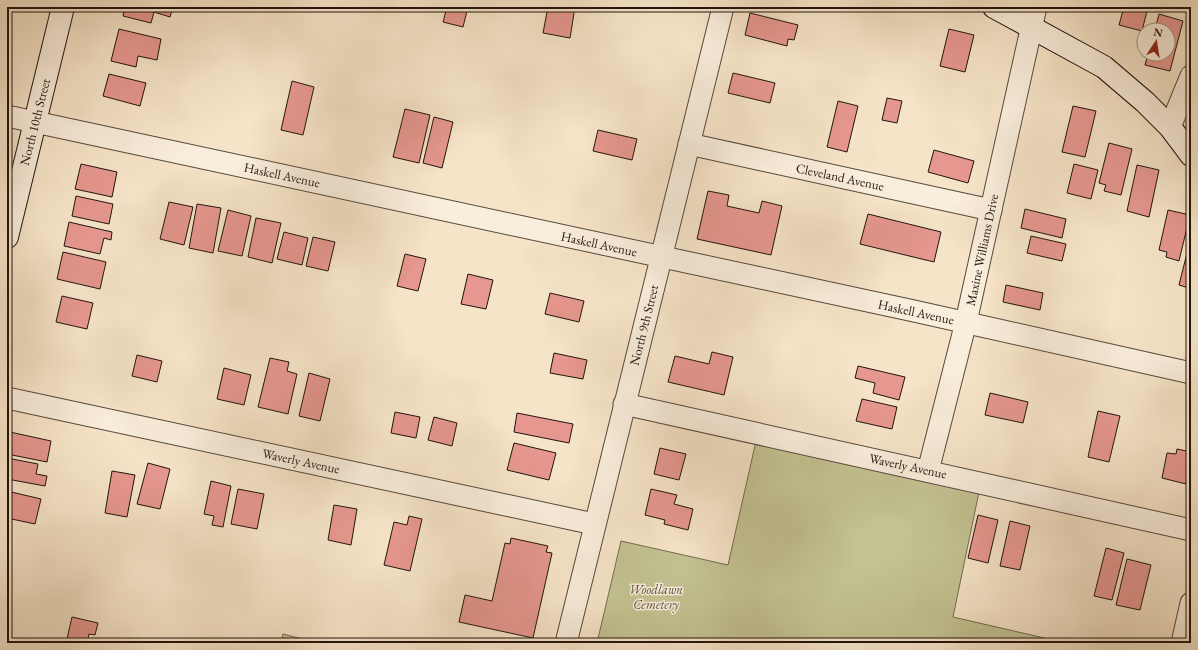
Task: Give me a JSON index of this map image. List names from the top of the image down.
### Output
{
  "streets": {
    "main road": ["North 10th Street"],
    "street": [
      "Haskell Avenue",
      "Cleveland Avenue",
      "Maxine Williams Drive",
      "North 9th Street",
      "Waverly Avenue"
    ]
  },
  "crossings": [
    ["North 10th Street", "Haskell Avenue"],
    ["Haskell Avenue", "Maxine Williams Drive"],
    ["Haskell Avenue", "North 9th Street"],
    ["Cleveland Avenue", "Maxine Williams Drive"],
    ["Cleveland Avenue", "North 9th Street"],
    ["Maxine Williams Drive", "Waverly Avenue"],
    ["North 9th Street", "Waverly Avenue"]
  ],
  "parks": ["Woodlawn Cemetery"],
  "north": "top"
}
